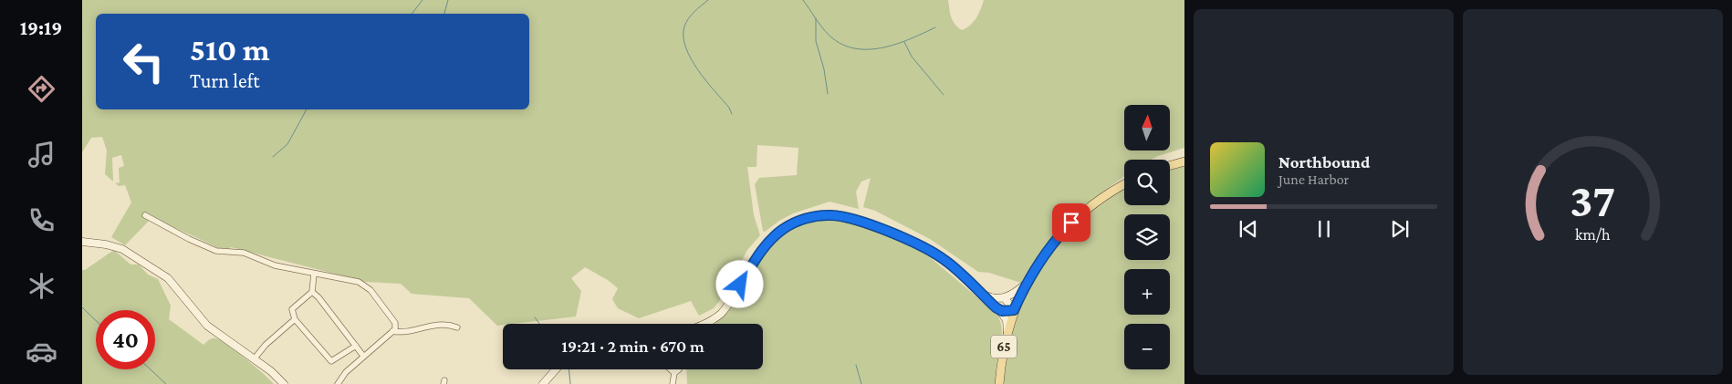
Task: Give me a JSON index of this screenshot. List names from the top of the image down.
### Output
{
  "streets": {
    "main road": ["65"]
  },
  "north": "top",
  "page": {
    "tabs": "19:19",
    "turn": ["510 m", "Turn left"],
    "map_buttons": ["+", "−"],
    "song": ["Northbound", "June Harbor"],
    "limit": "40",
    "trip": "19:21 · 2 min · 670 m",
    "gauge": ["37", "km/h"]
  }
}
